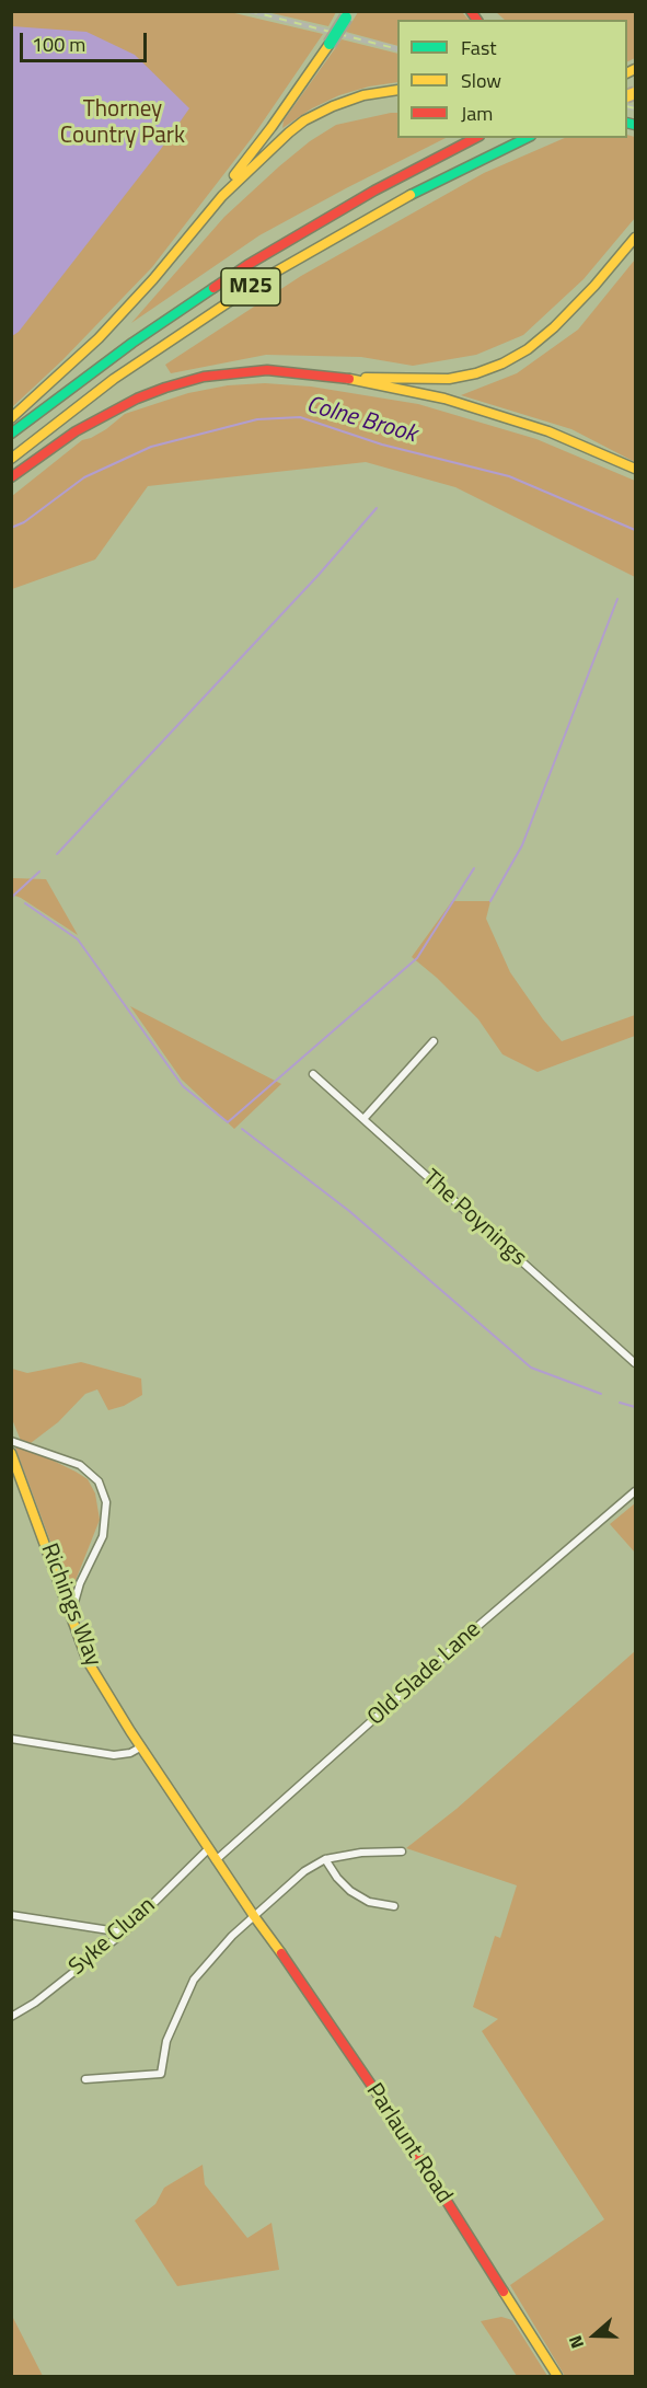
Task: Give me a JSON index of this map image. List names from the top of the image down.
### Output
{
  "streets": {
    "main road": ["M25", "Richings Way", "Parlaunt Road"],
    "street": ["The Poynings", "Old Slade Lane", "Syke Cluan"]
  },
  "crossings": [
    ["Richings Way", "Old Slade Lane"],
    ["Richings Way", "Syke Cluan"],
    ["Richings Way", "Parlaunt Road"],
    ["Old Slade Lane", "Syke Cluan"],
    ["Old Slade Lane", "Parlaunt Road"],
    ["Syke Cluan", "Parlaunt Road"]
  ],
  "water": ["Colne Brook"],
  "parks": ["Thorney Country Park"],
  "legend": ["Fast", "Slow", "Jam"],
  "scale_bar": "100 m",
  "north": "left"
}
